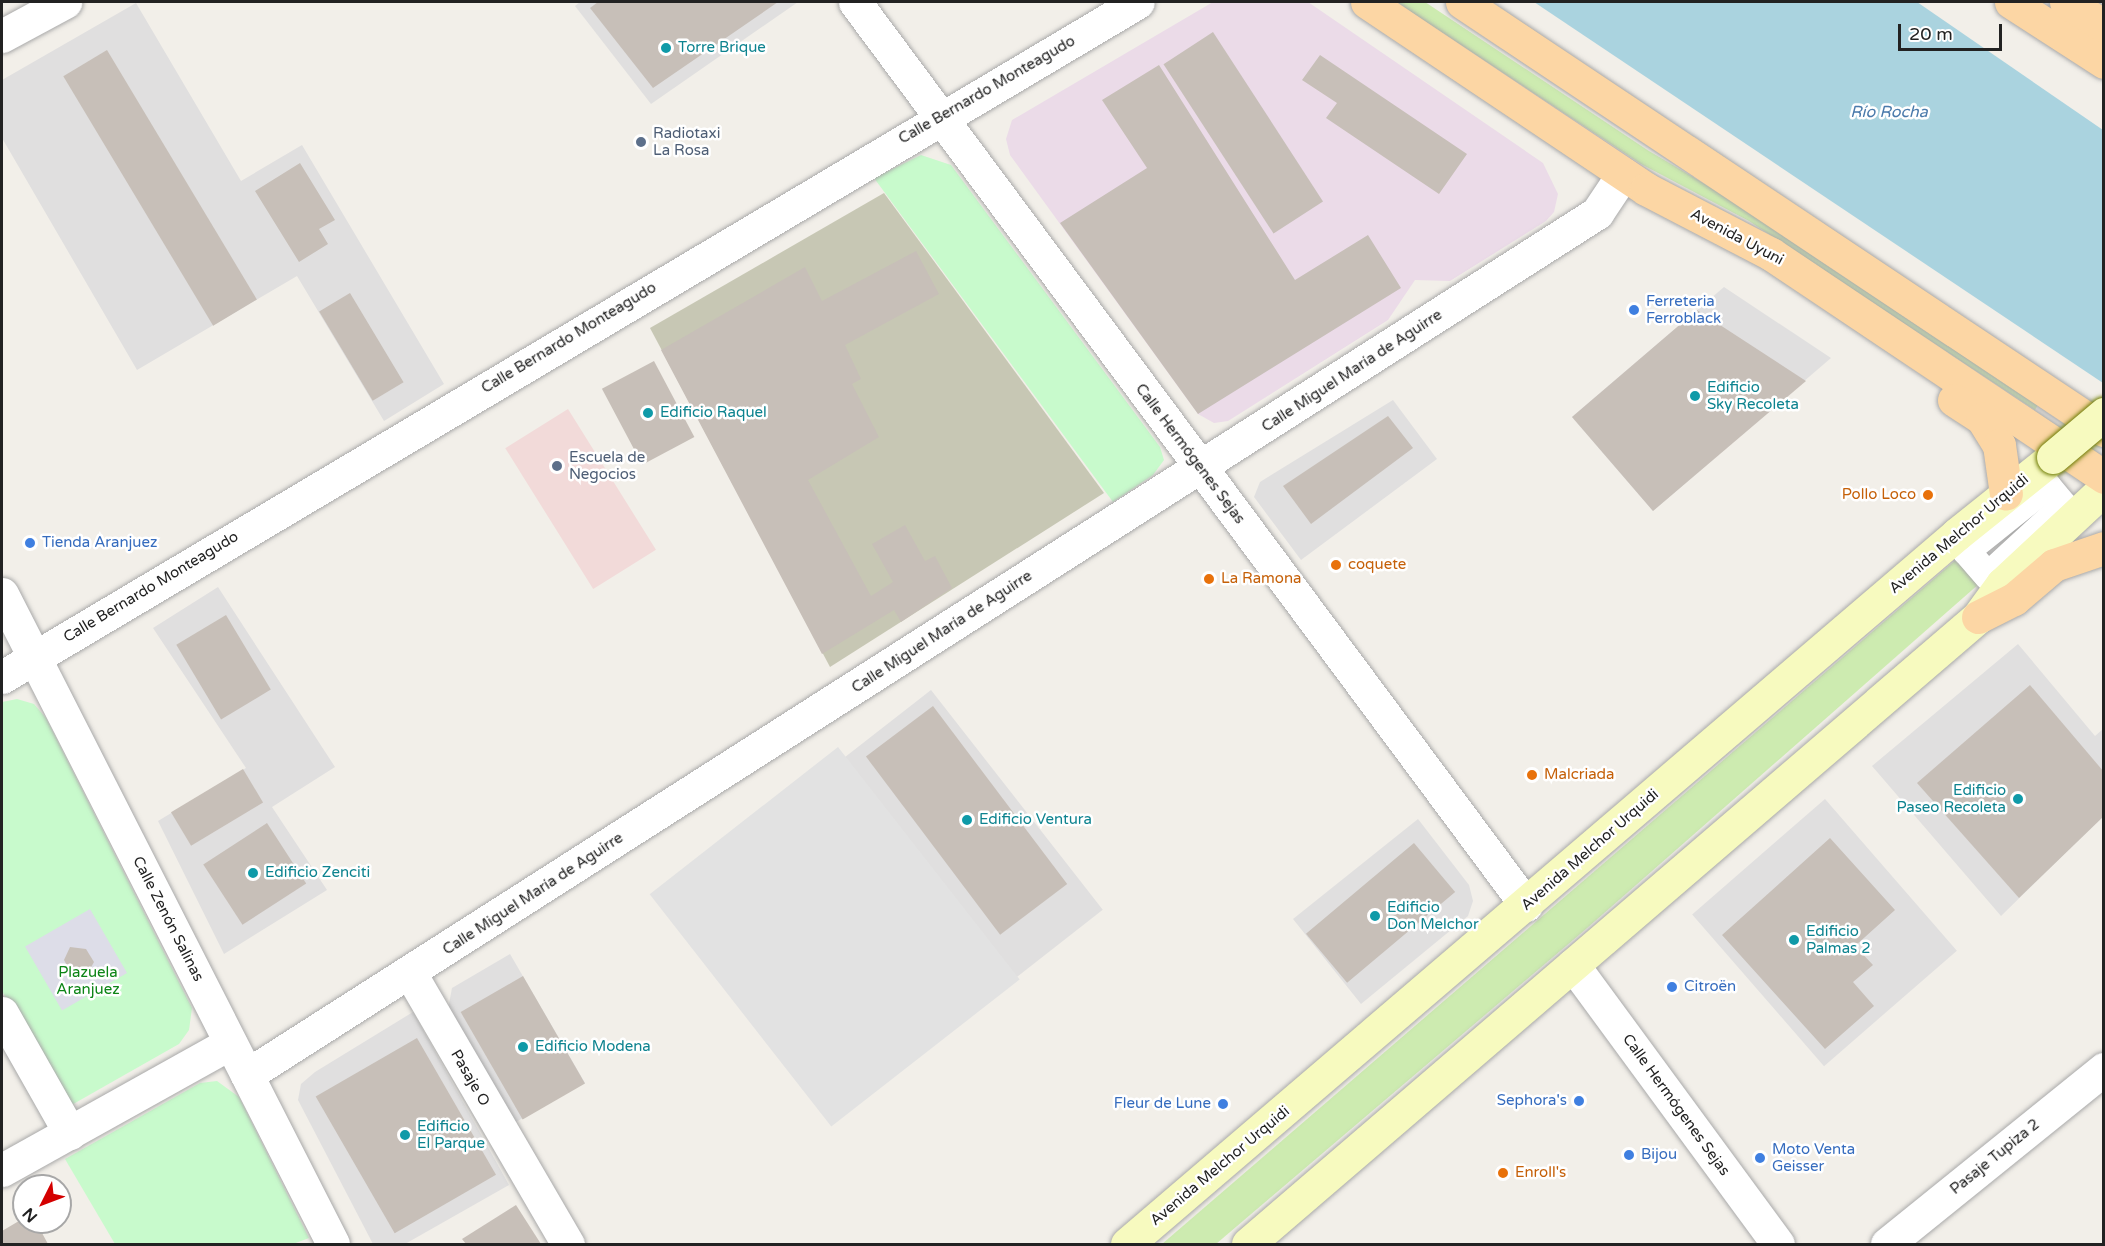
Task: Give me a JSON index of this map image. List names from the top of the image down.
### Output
{
  "streets": {
    "main road": ["Avenida Uyuni", "Avenida Melchor Urquidi"],
    "street": [
      "Calle Bernardo Monteagudo",
      "Calle Miguel María de Aguirre",
      "Calle Hermógenes Sejas",
      "Calle Zenón Salinas",
      "Pasaje O",
      "Pasaje Tupiza 2"
    ]
  },
  "crossings": [
    ["Calle Bernardo Monteagudo", "Calle Hermógenes Sejas"],
    ["Calle Bernardo Monteagudo", "Calle Zenón Salinas"],
    ["Avenida Uyuni", "Calle Miguel María de Aguirre"],
    ["Calle Miguel María de Aguirre", "Calle Hermógenes Sejas"],
    ["Calle Miguel María de Aguirre", "Calle Zenón Salinas"],
    ["Calle Miguel María de Aguirre", "Pasaje O"],
    ["Calle Hermógenes Sejas", "Avenida Melchor Urquidi"]
  ],
  "water": ["Río Rocha"],
  "parks": ["Plazuela Aranjuez"],
  "places": [
    "Torre Brique",
    "Radiotaxi La Rosa",
    "Ferreteria Ferroblack",
    "Edificio Sky Recoleta",
    "Edificio Raquel",
    "Escuela de Negocios",
    "Pollo Loco",
    "Tienda Aranjuez",
    "coquete",
    "La Ramona",
    "Malcriada",
    "Edificio Paseo Recoleta",
    "Edificio Ventura",
    "Edificio Zenciti",
    "Edificio Don Melchor",
    "Edificio Palmas 2",
    "Citroën",
    "Edificio Modena",
    "Sephora's",
    "Fleur de Lune",
    "Edificio El Parque",
    "Bijou",
    "Moto Venta Geisser",
    "Enroll's"
  ],
  "scale_bar": "20 m",
  "north": "bottom left"
}
